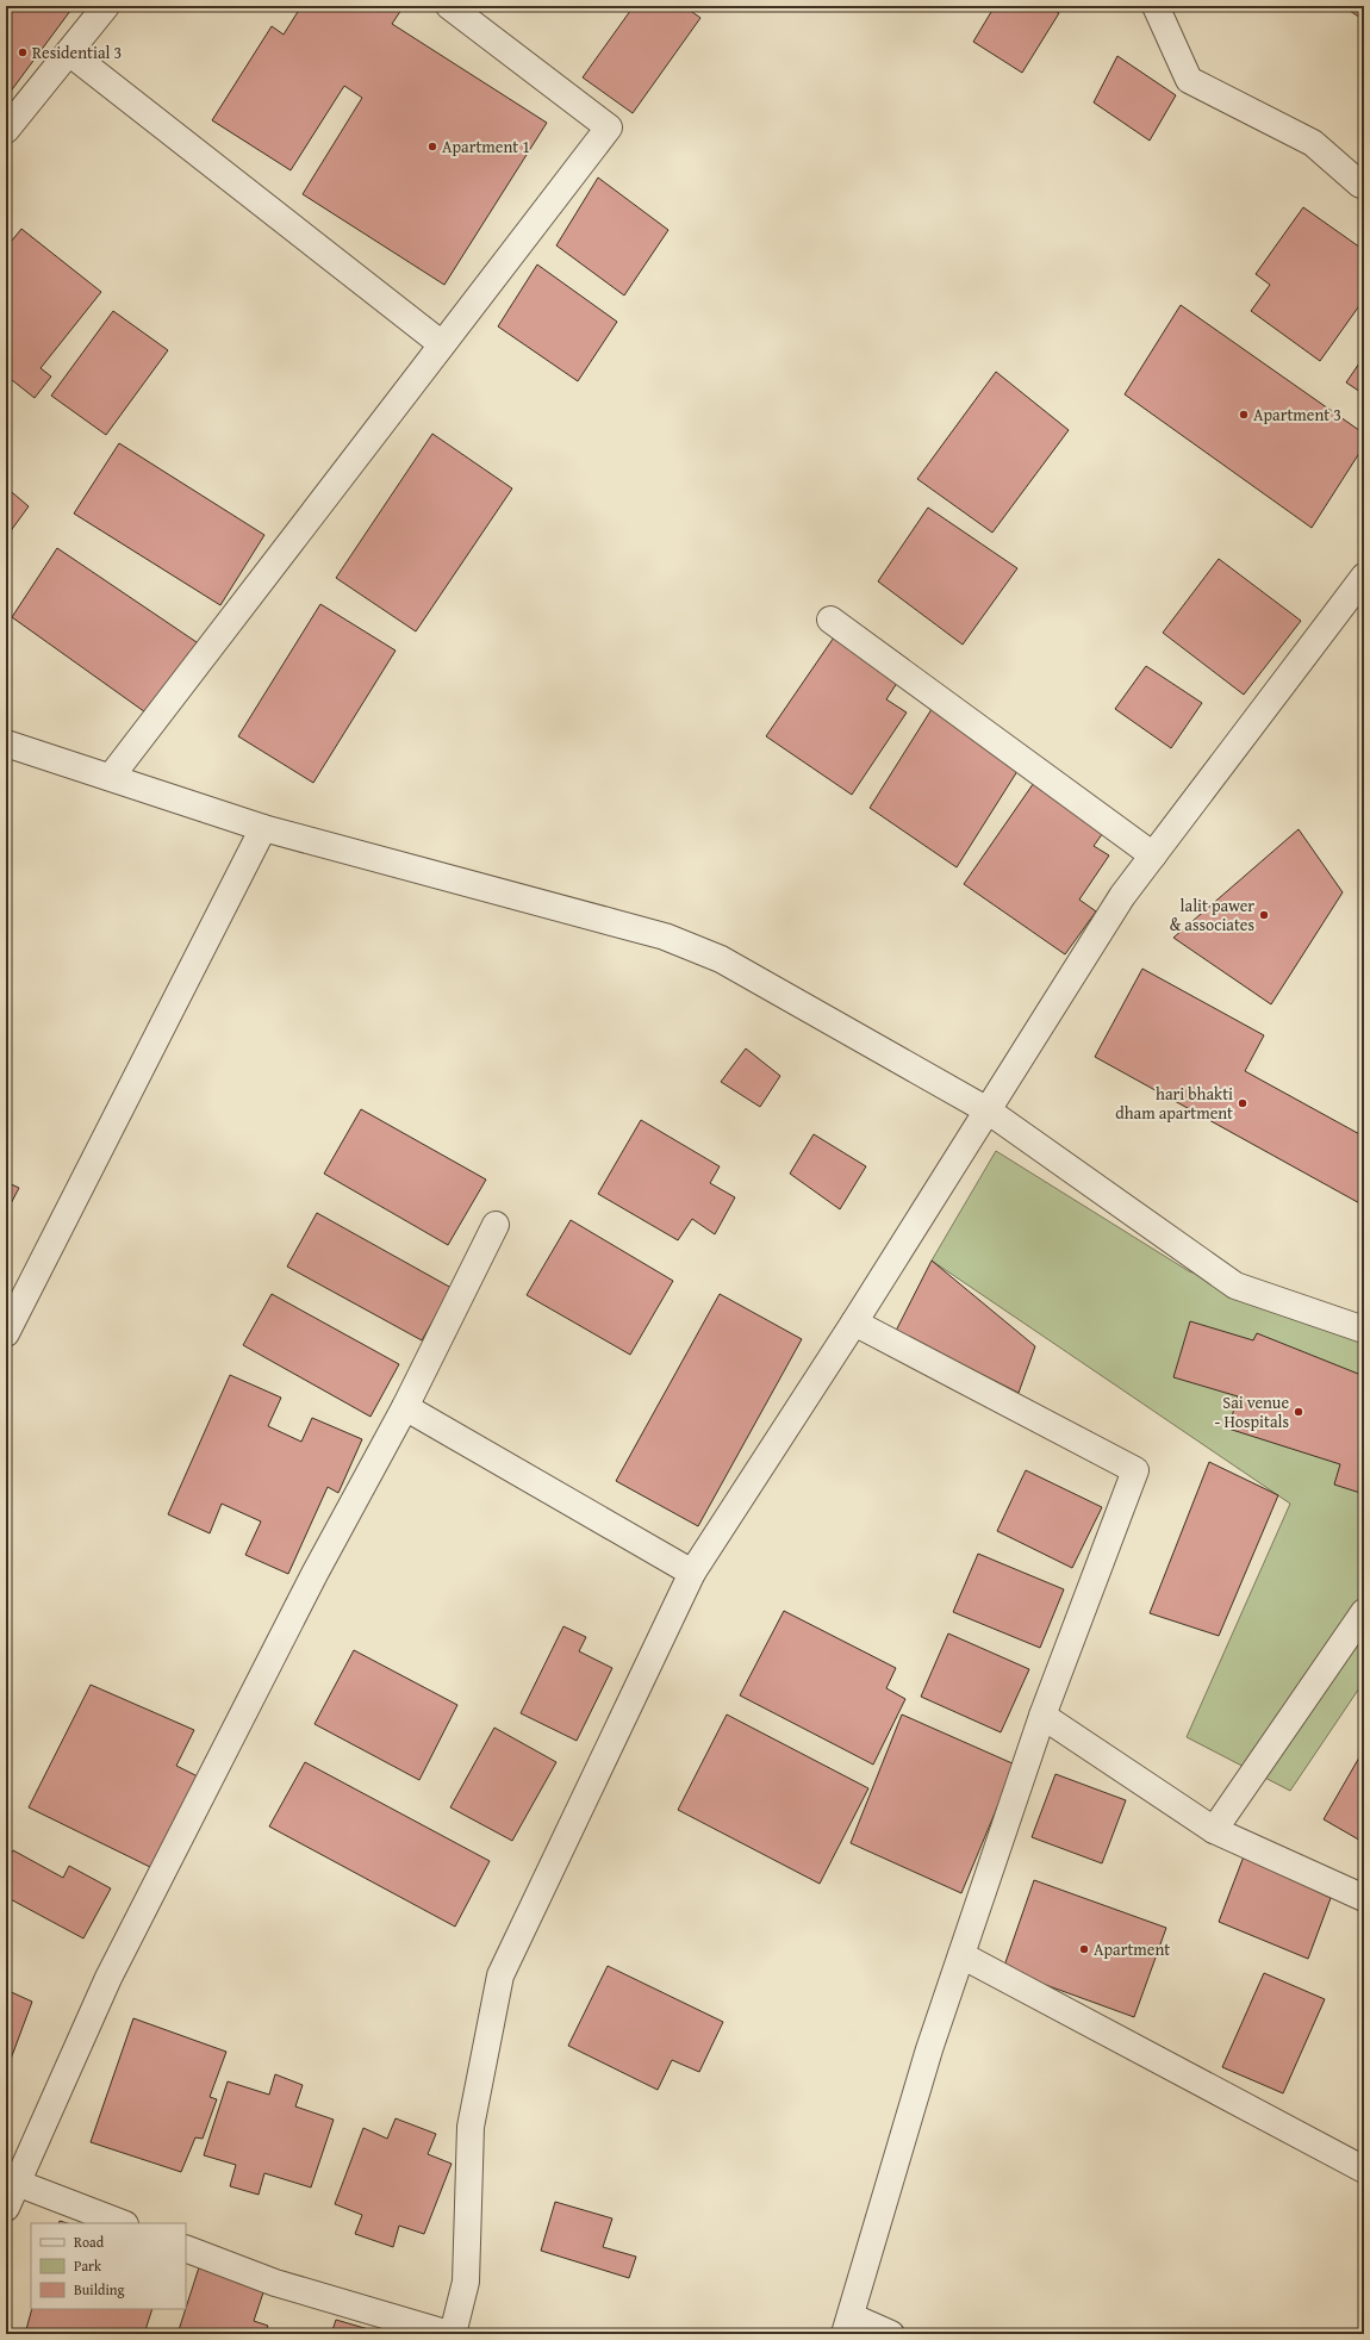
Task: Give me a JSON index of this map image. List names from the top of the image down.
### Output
{
  "places": [
    "Residential 3",
    "Apartment 1",
    "Apartment 3",
    "lalit pawer & associates",
    "hari bhakti dham apartment",
    "Sai venue - Hospitals",
    "Apartment"
  ],
  "legend": ["Road", "Park", "Building"]
}
